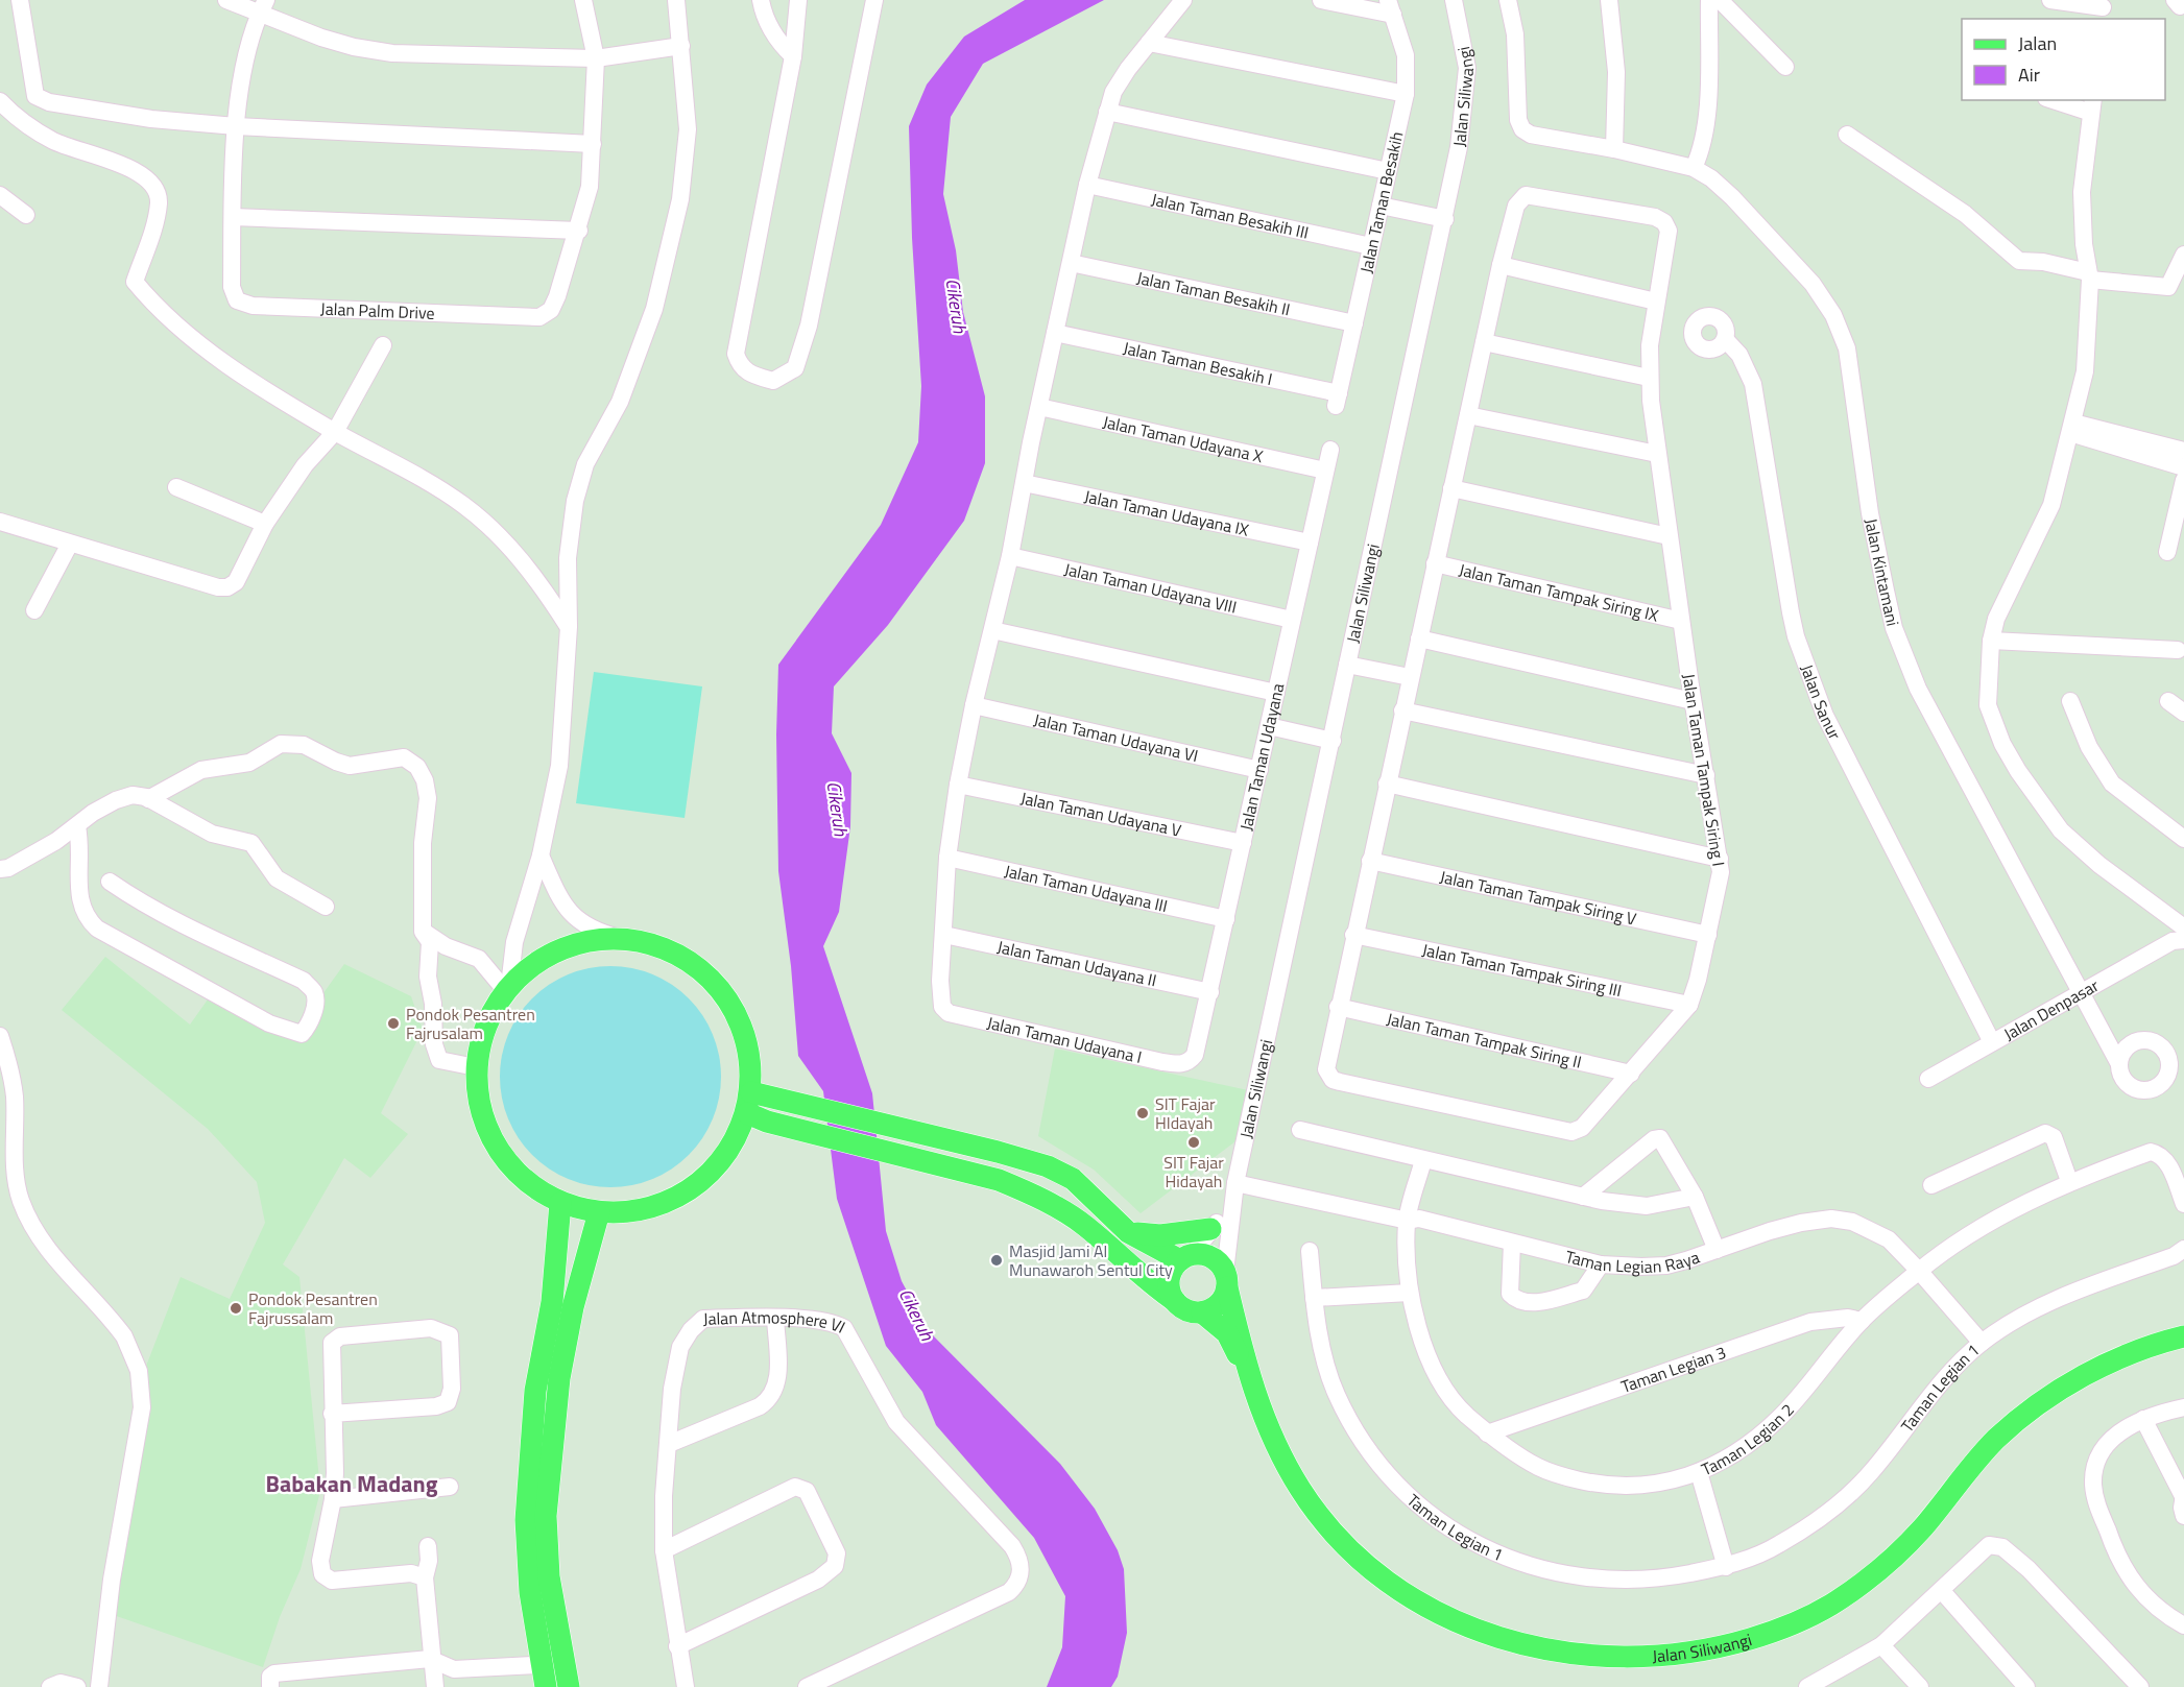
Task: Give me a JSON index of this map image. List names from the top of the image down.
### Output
{
  "streets": {
    "main road": ["Jalan Siliwangi"],
    "street": [
      "Jalan Taman Besakih",
      "Jalan Taman Besakih III",
      "Jalan Taman Besakih II",
      "Jalan Palm Drive",
      "Jalan Taman Besakih I",
      "Jalan Taman Udayana X",
      "Jalan Taman Udayana IX",
      "Jalan Kintamani",
      "Jalan Taman Udayana VIII",
      "Jalan Taman Tampak Siring IX",
      "Jalan Sanur",
      "Jalan Taman Udayana VI",
      "Jalan Taman Udayana",
      "Jalan Taman Tampak Siring I",
      "Jalan Taman Udayana V",
      "Jalan Taman Udayana III",
      "Jalan Taman Tampak Siring V",
      "Jalan Taman Udayana II",
      "Jalan Taman Tampak Siring III",
      "Jalan Denpasar",
      "Jalan Taman Tampak Siring II",
      "Jalan Taman Udayana I",
      "Taman Legian Raya",
      "Jalan Atmosphere VI",
      "Taman Legian 3",
      "Taman Legian 1",
      "Taman Legian 2"
    ]
  },
  "crossings": [
    ["Jalan Siliwangi", "Taman Legian Raya"],
    ["Jalan Taman Besakih", "Jalan Taman Besakih III"],
    ["Jalan Taman Besakih", "Jalan Taman Besakih II"],
    ["Jalan Taman Besakih", "Jalan Taman Besakih I"],
    ["Jalan Taman Udayana X", "Jalan Taman Udayana"],
    ["Jalan Taman Udayana IX", "Jalan Taman Udayana"],
    ["Jalan Kintamani", "Jalan Denpasar"],
    ["Jalan Taman Udayana VIII", "Jalan Taman Udayana"],
    ["Jalan Taman Tampak Siring IX", "Jalan Taman Tampak Siring I"],
    ["Jalan Sanur", "Jalan Denpasar"],
    ["Jalan Taman Udayana VI", "Jalan Taman Udayana"],
    ["Jalan Taman Udayana", "Jalan Taman Udayana V"],
    ["Jalan Taman Udayana", "Jalan Taman Udayana III"],
    ["Jalan Taman Udayana", "Jalan Taman Udayana II"],
    ["Jalan Taman Udayana", "Jalan Taman Udayana I"],
    ["Jalan Taman Tampak Siring I", "Jalan Taman Tampak Siring V"],
    ["Jalan Taman Tampak Siring I", "Jalan Taman Tampak Siring III"],
    ["Jalan Taman Tampak Siring I", "Jalan Taman Tampak Siring II"],
    ["Jalan Taman Udayana II", "Jalan Taman Udayana I"],
    ["Taman Legian Raya", "Taman Legian 1"],
    ["Taman Legian Raya", "Taman Legian 2"],
    ["Taman Legian 3", "Taman Legian 2"]
  ],
  "districts": ["Babakan Madang"],
  "water": ["Cikeruh"],
  "places": [
    "Pondok Pesantren Fajrusalam",
    "SIT Fajar HIdayah",
    "SIT Fajar Hidayah",
    "Masjid Jami Al Munawaroh Sentul City",
    "Pondok Pesantren Fajrussalam"
  ],
  "legend": ["Jalan", "Air"]
}
